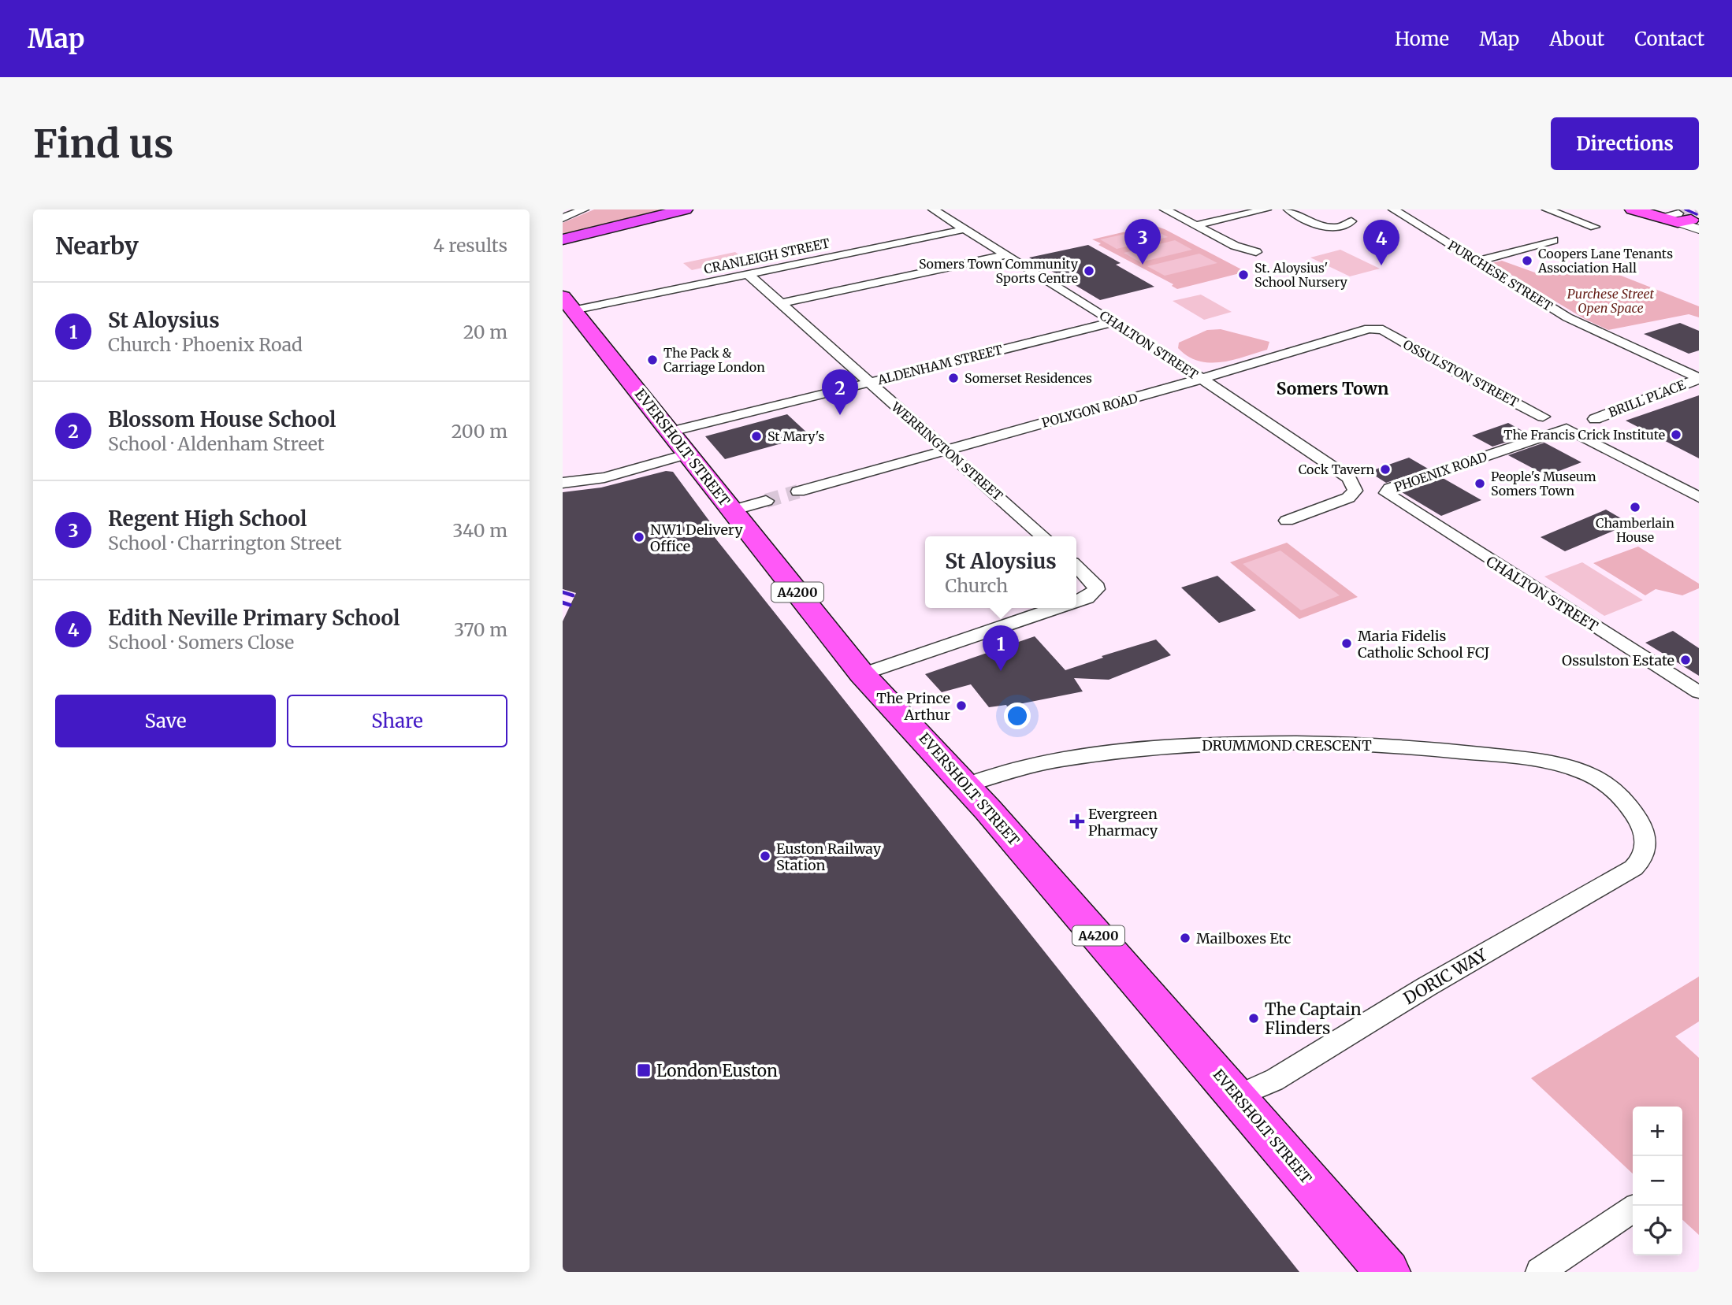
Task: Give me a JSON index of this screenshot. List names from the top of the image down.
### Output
{
  "streets": {
    "main road": ["EVERSHOLT STREET", "A4200"],
    "street": [
      "CRANLEIGH STREET",
      "PURCHESE STREET",
      "CHALTON STREET",
      "ALDENHAM STREET",
      "OSSULSTON STREET",
      "BRILL PLACE",
      "POLYGON ROAD",
      "WERRINGTON STREET",
      "PHOENIX ROAD",
      "DRUMMOND CRESCENT",
      "DORIC WAY"
    ]
  },
  "crossings": [
    ["CRANLEIGH STREET", "CHALTON STREET"],
    ["CRANLEIGH STREET", "EVERSHOLT STREET"],
    ["CRANLEIGH STREET", "WERRINGTON STREET"],
    ["PURCHESE STREET", "BRILL PLACE"],
    ["CHALTON STREET", "ALDENHAM STREET"],
    ["CHALTON STREET", "POLYGON ROAD"],
    ["CHALTON STREET", "PHOENIX ROAD"],
    ["ALDENHAM STREET", "EVERSHOLT STREET"],
    ["ALDENHAM STREET", "WERRINGTON STREET"],
    ["OSSULSTON STREET", "POLYGON ROAD"],
    ["POLYGON ROAD", "WERRINGTON STREET"],
    ["EVERSHOLT STREET", "DRUMMOND CRESCENT"],
    ["EVERSHOLT STREET", "DORIC WAY"],
    ["DRUMMOND CRESCENT", "DORIC WAY"]
  ],
  "districts": ["Somers Town"],
  "parks": ["Purchese Street Open Space"],
  "places": {
    "other": [
      "Coopers Lane Tenants Association Hall",
      "Somers Town Community Sports Centre",
      "St. Aloysius' School Nursery",
      "The Pack & Carriage London",
      "Somerset Residences",
      "The Francis Crick Institute",
      "St Mary's",
      "Cock Tavern",
      "People's Museum Somers Town",
      "Chamberlain House",
      "NW1 Delivery Office",
      "Maria Fidelis Catholic School FCJ",
      "Ossulston Estate",
      "The Prince Arthur",
      "Euston Railway Station",
      "Mailboxes Etc",
      "The Captain Flinders"
    ],
    "health": ["Evergreen Pharmacy"],
    "transit": ["London Euston"]
  },
  "page": {
    "header": "Map",
    "nav": [
      "Home",
      "Map",
      "About",
      "Contact"
    ],
    "buttons": [
      "Directions",
      ["Save", "Share"]
    ],
    "title": "Find us",
    "heading": ["Nearby", "4 results"],
    "pins": [
      "3",
      "4",
      "2",
      "1"
    ],
    "list": [
      {
        "mark": "1",
        "name": "St Aloysius",
        "note": "Church · Phoenix Road",
        "value": "20 m"
      },
      {
        "mark": "2",
        "name": "Blossom House School",
        "note": "School · Aldenham Street",
        "value": "200 m"
      },
      {
        "mark": "3",
        "name": "Regent High School",
        "note": "School · Charrington Street",
        "value": "340 m"
      },
      {
        "mark": "4",
        "name": "Edith Neville Primary School",
        "note": "School · Somers Close",
        "value": "370 m"
      }
    ],
    "popup": ["St Aloysius", "Church"],
    "map_buttons": ["+", "−"]
  }
}
